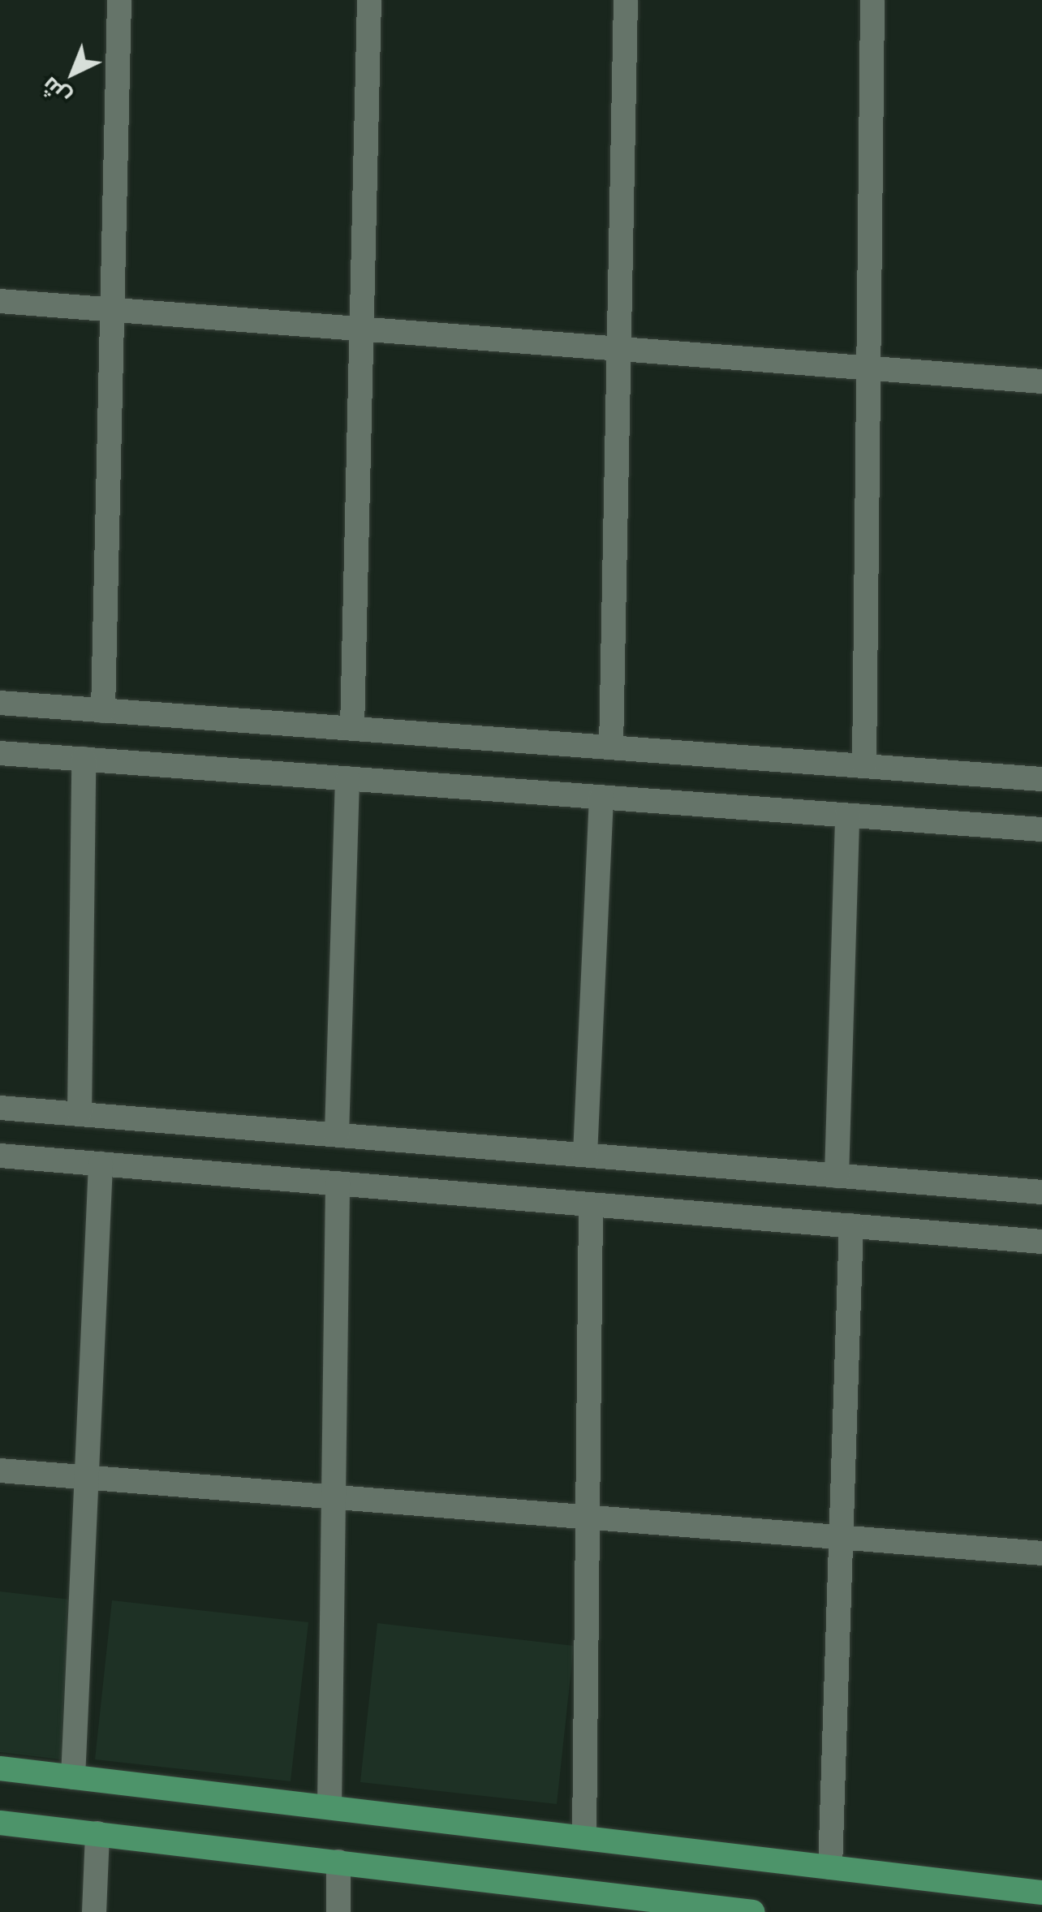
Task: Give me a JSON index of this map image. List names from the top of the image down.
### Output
{
  "north": "bottom left"
}
